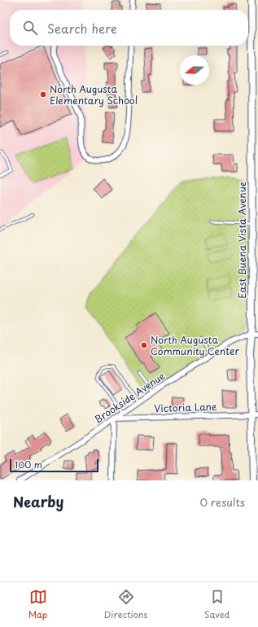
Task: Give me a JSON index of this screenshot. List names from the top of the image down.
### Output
{
  "streets": {
    "main road": ["East Buena Vista Avenue"],
    "street": ["Brookside Avenue", "Victoria Lane"]
  },
  "crossings": [
    ["East Buena Vista Avenue", "Brookside Avenue"],
    ["East Buena Vista Avenue", "Victoria Lane"],
    ["Brookside Avenue", "Victoria Lane"]
  ],
  "places": ["North Augusta Elementary School", "North Augusta Community Center"],
  "scale_bar": "100 m",
  "north": "left",
  "page": {
    "search": "Search here",
    "scale": "100 m",
    "heading": ["Nearby", "0 results"],
    "nav": ["Map", "Directions", "Saved"]
  }
}
